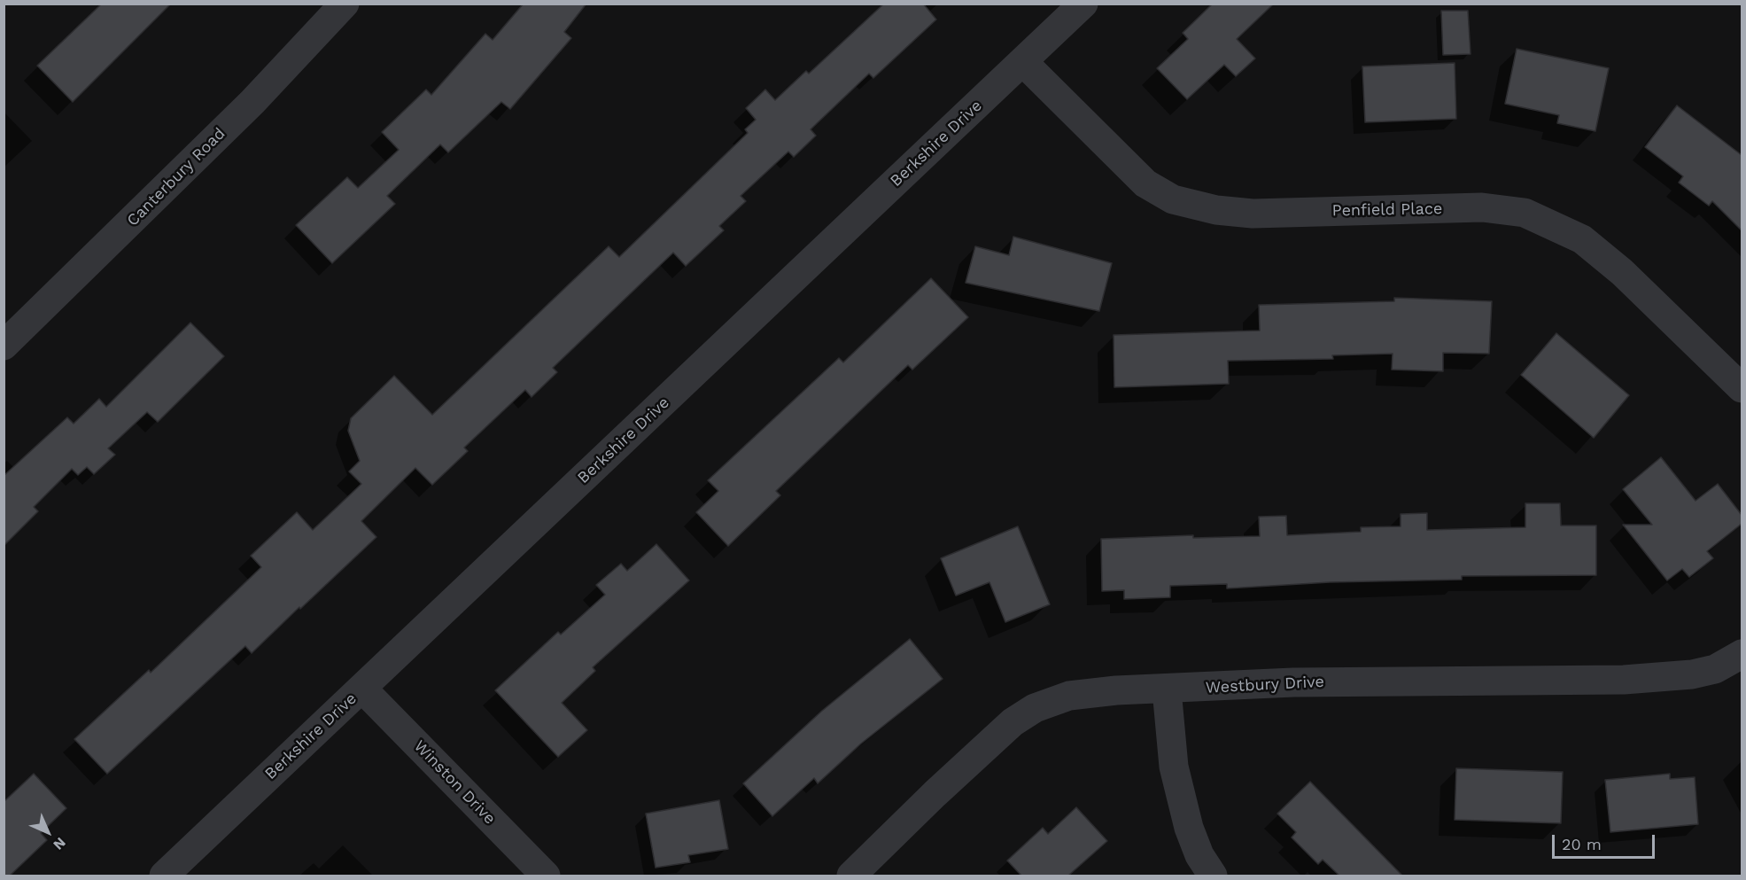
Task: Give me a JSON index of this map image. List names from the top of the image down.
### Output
{
  "streets": {
    "street": [
      "Berkshire Drive",
      "Canterbury Road",
      "Penfield Place",
      "Westbury Drive",
      "Winston Drive"
    ]
  },
  "crossings": [
    ["Berkshire Drive", "Penfield Place"],
    ["Berkshire Drive", "Winston Drive"]
  ],
  "scale_bar": "20 m",
  "north": "bottom right"
}
